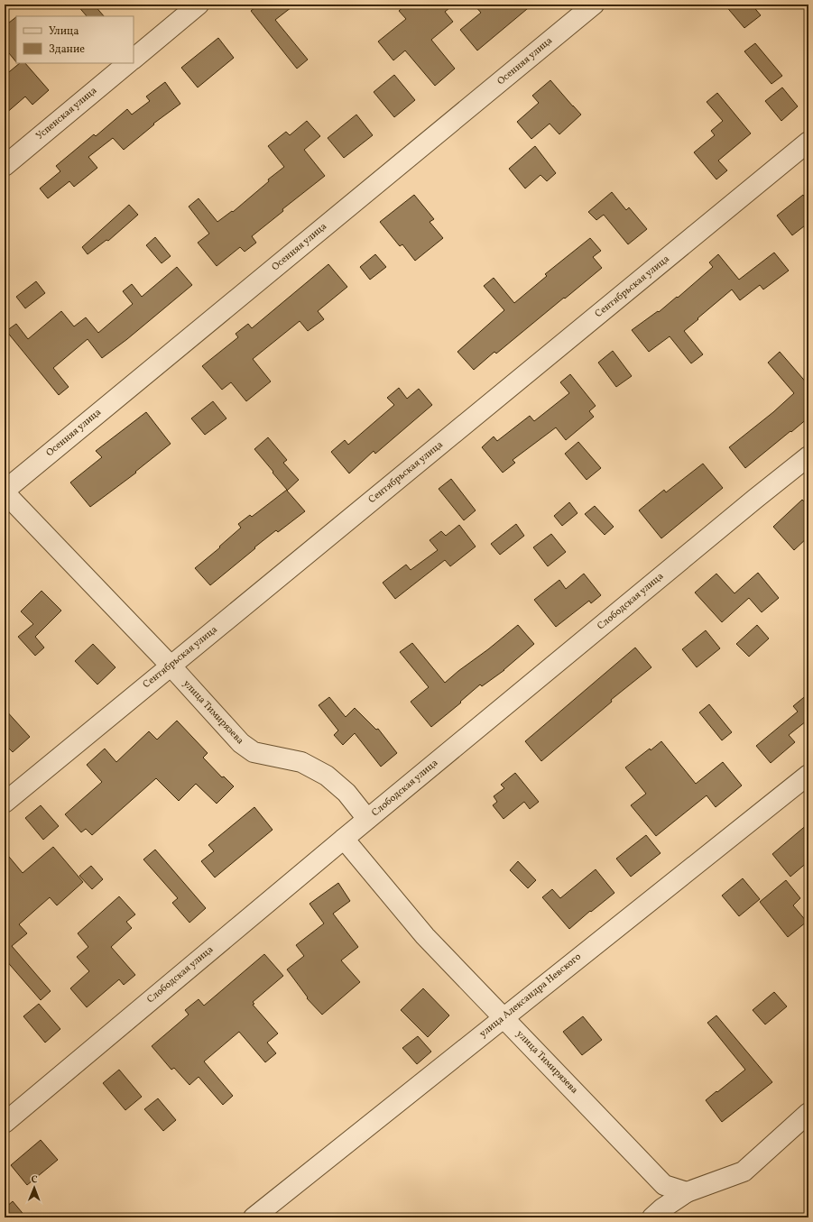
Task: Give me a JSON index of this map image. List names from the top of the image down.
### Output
{
  "streets": {
    "street": [
      "Осенняя улица",
      "Успенская улица",
      "Сентябрьская улица",
      "Слободская улица",
      "улица Тимирязева",
      "улица Александра Невского"
    ]
  },
  "crossings": [
    ["Осенняя улица", "улица Тимирязева"],
    ["Сентябрьская улица", "улица Тимирязева"],
    ["Слободская улица", "улица Тимирязева"],
    ["улица Тимирязева", "улица Александра Невского"]
  ],
  "legend": ["Улица", "Здание"],
  "north": "top"
}
